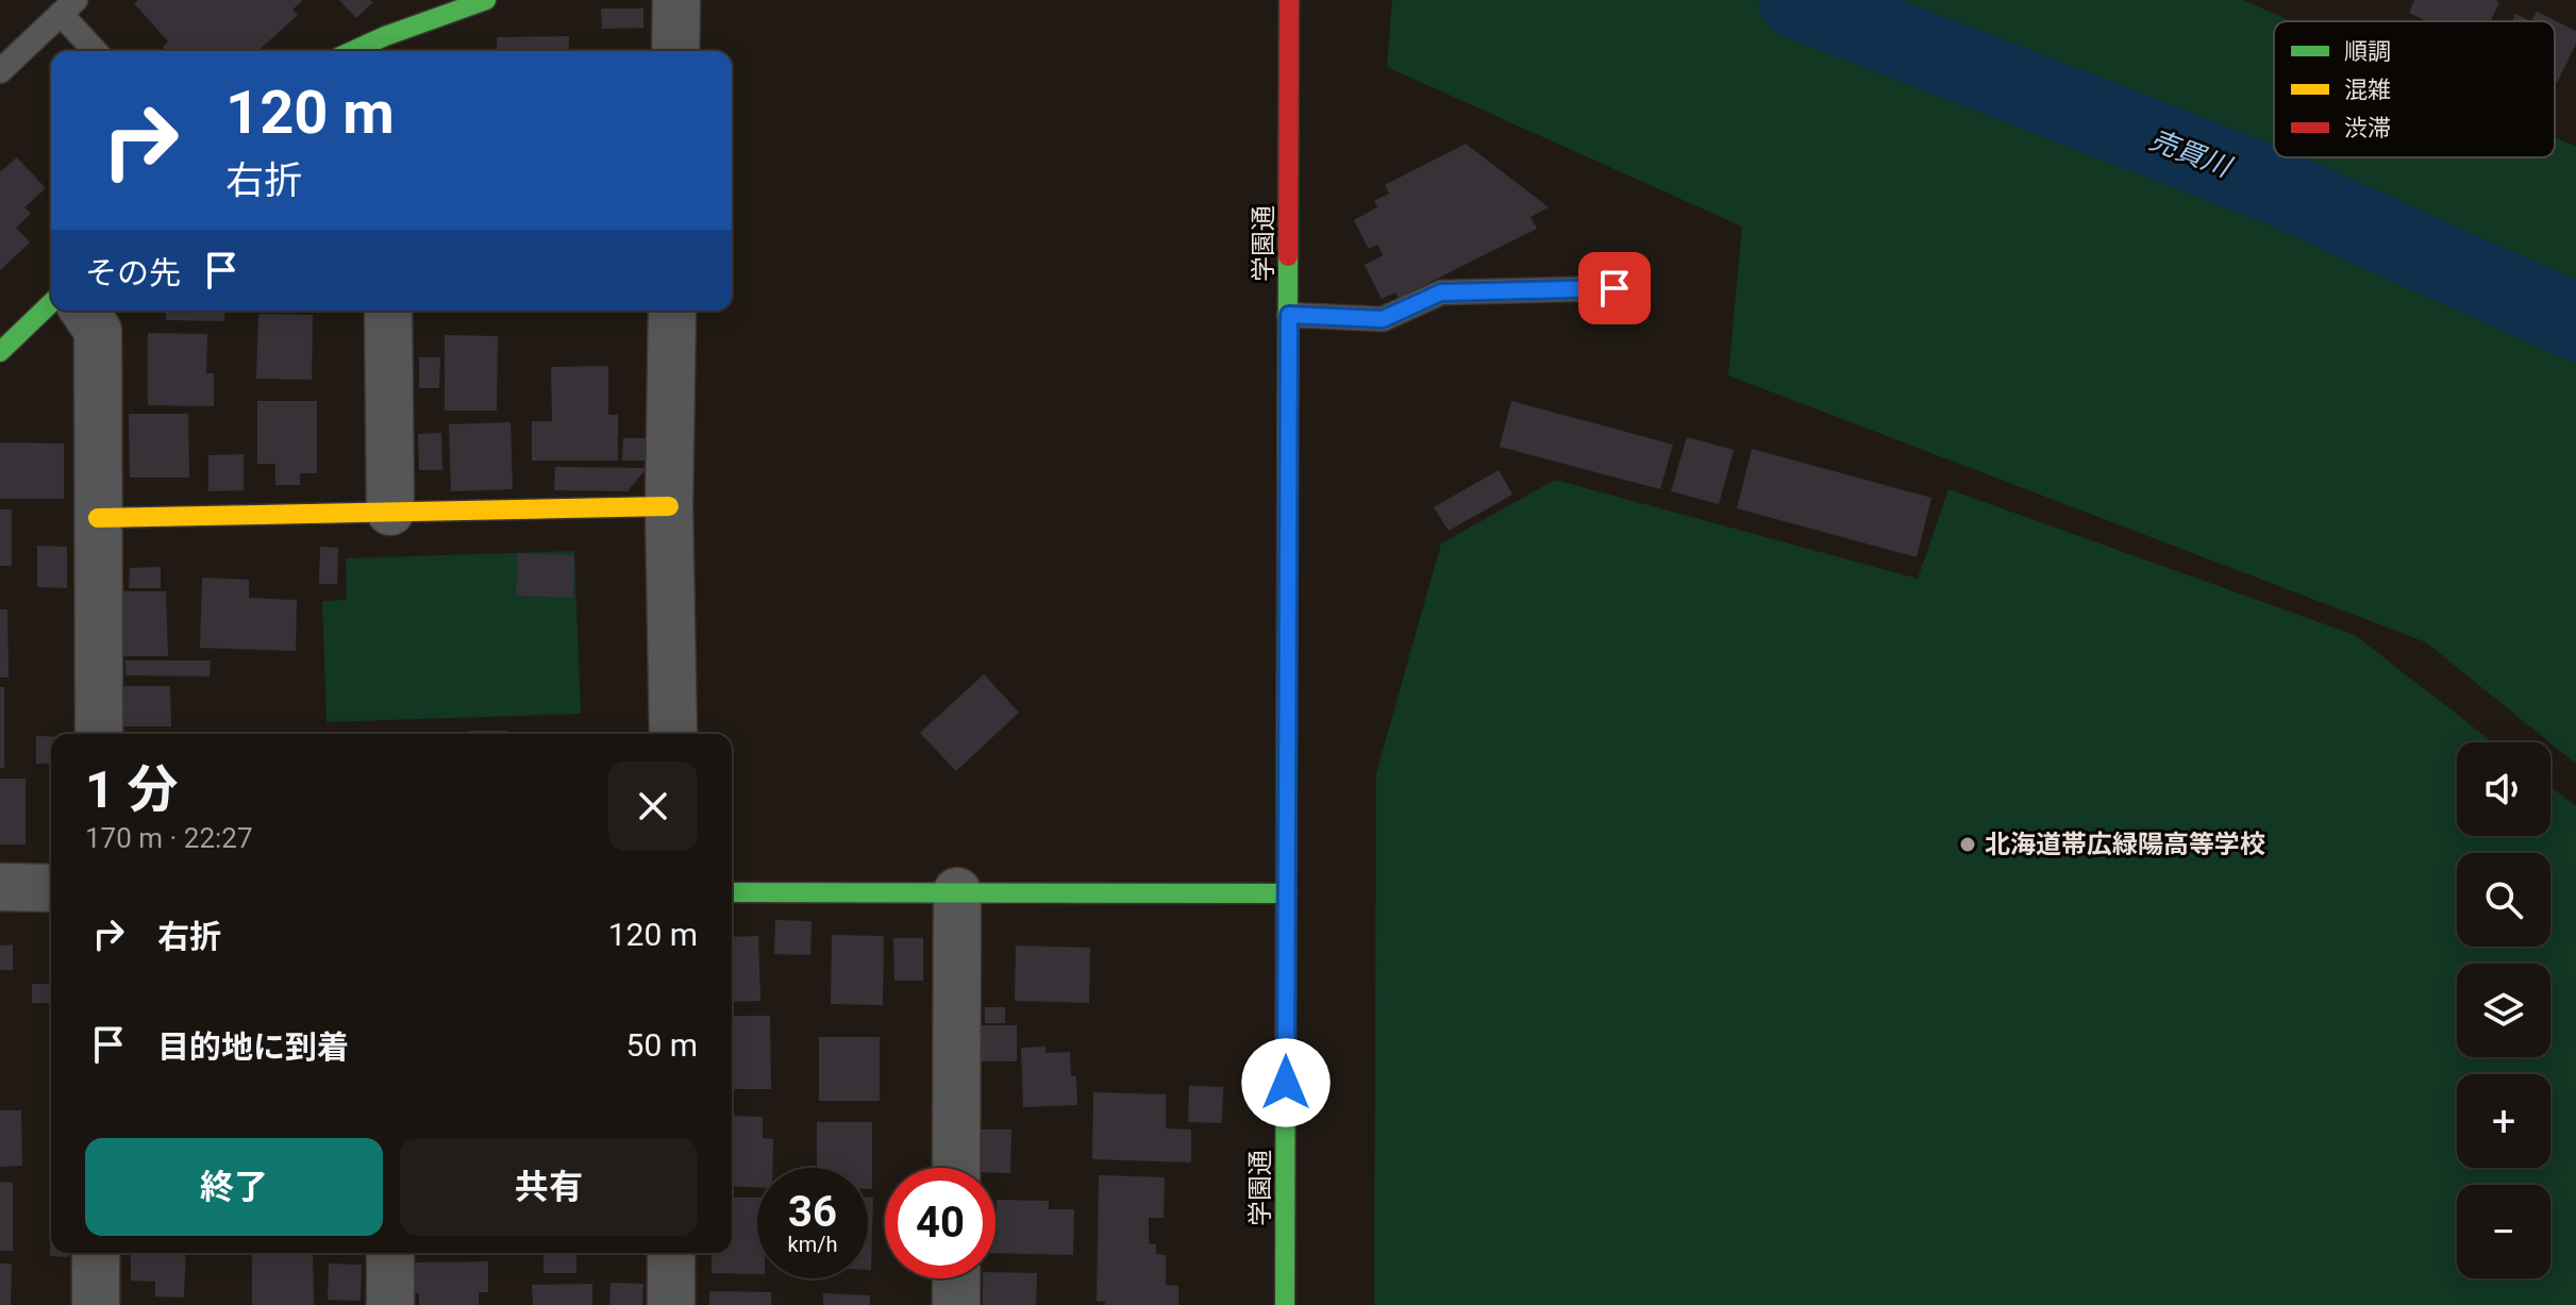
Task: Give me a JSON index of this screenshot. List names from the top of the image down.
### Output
{
  "streets": {
    "street": ["学園通"]
  },
  "water": ["売買川"],
  "places": ["北海道帯広緑陽高等学校"],
  "legend": ["順調", "混雑", "渋滞"],
  "page": {
    "turn": ["120 m", "右折"],
    "then": "その先",
    "heading": ["1 分", "170 m · 22:27"],
    "map_buttons": ["+", "−"],
    "list": [
      {
        "name": "右折",
        "value": "120 m"
      },
      {
        "name": "目的地に到着",
        "value": "50 m"
      }
    ],
    "buttons": ["終了", "共有"],
    "speed": "36 km/h",
    "limit": "40"
  }
}
